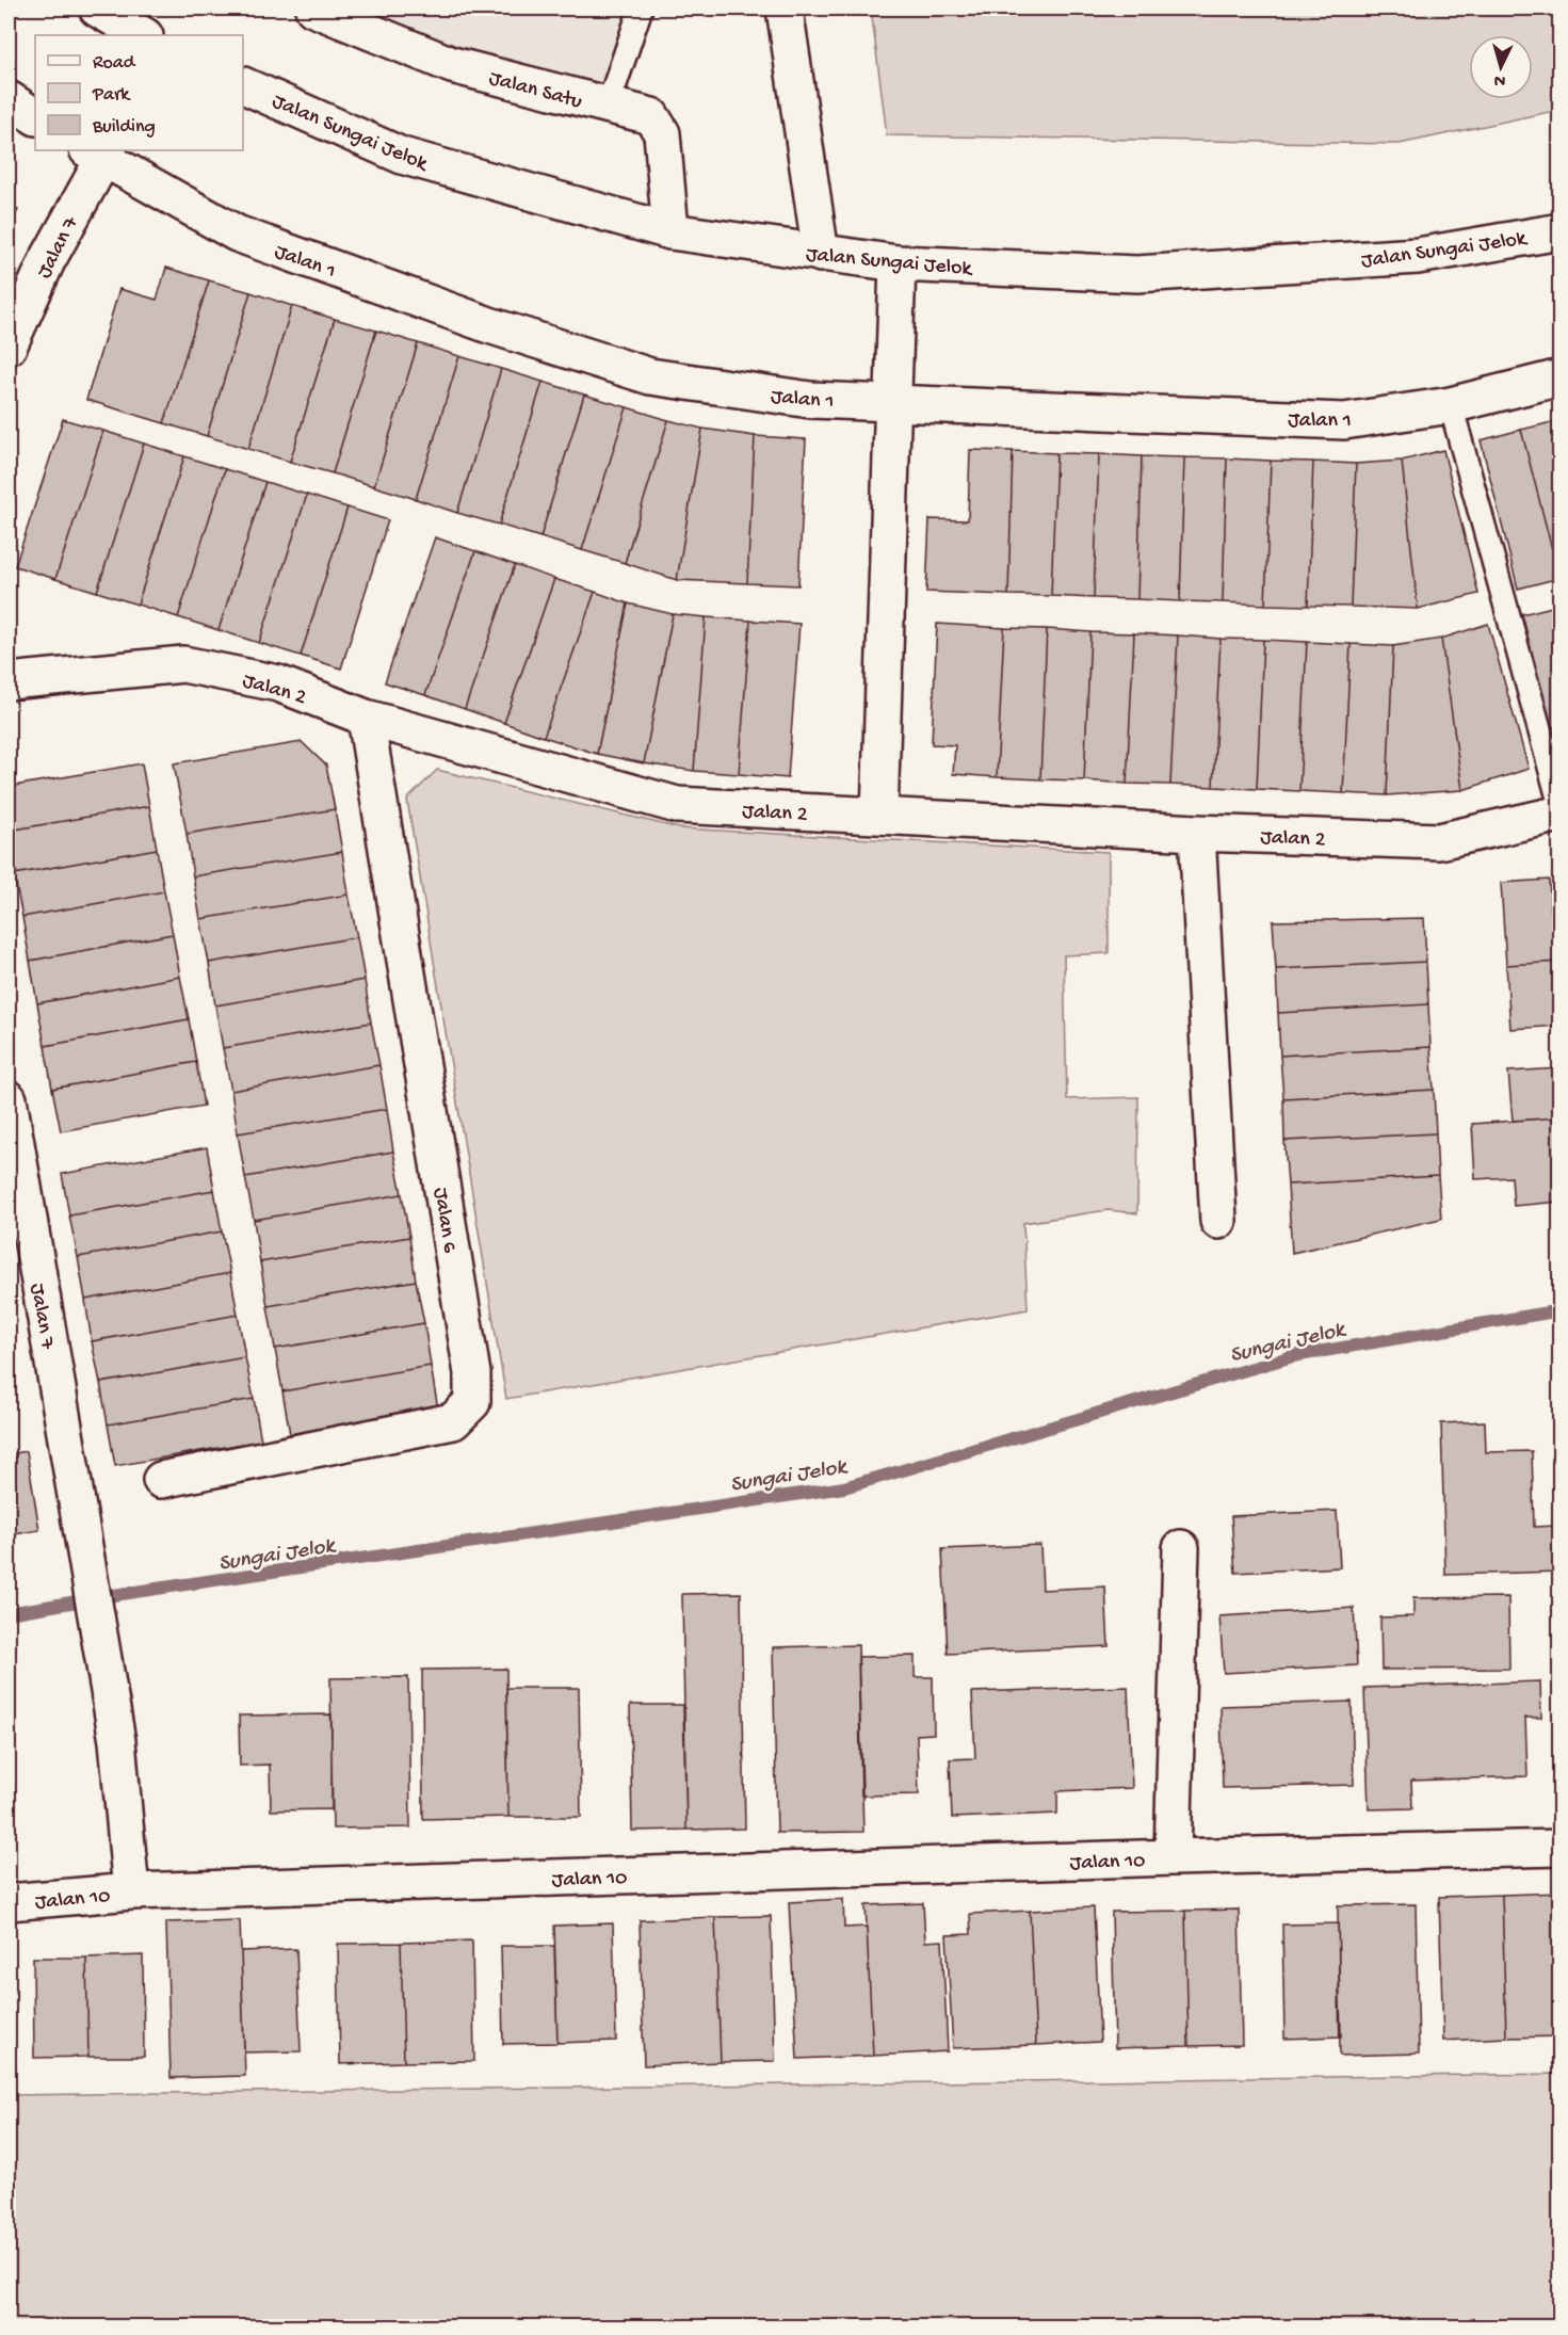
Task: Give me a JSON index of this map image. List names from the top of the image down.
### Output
{
  "streets": {
    "street": [
      "Jalan Satu",
      "Jalan Sungai Jelok",
      "Jalan 7",
      "Jalan 1",
      "Jalan 2",
      "Jalan 6",
      "Jalan 10"
    ]
  },
  "crossings": [
    ["Jalan Satu", "Jalan Sungai Jelok"],
    ["Jalan 7", "Jalan 1"],
    ["Jalan 7", "Jalan 10"],
    ["Jalan 2", "Jalan 6"]
  ],
  "water": ["Sungai Jelok"],
  "legend": ["Road", "Park", "Building"],
  "north": "bottom"
}
